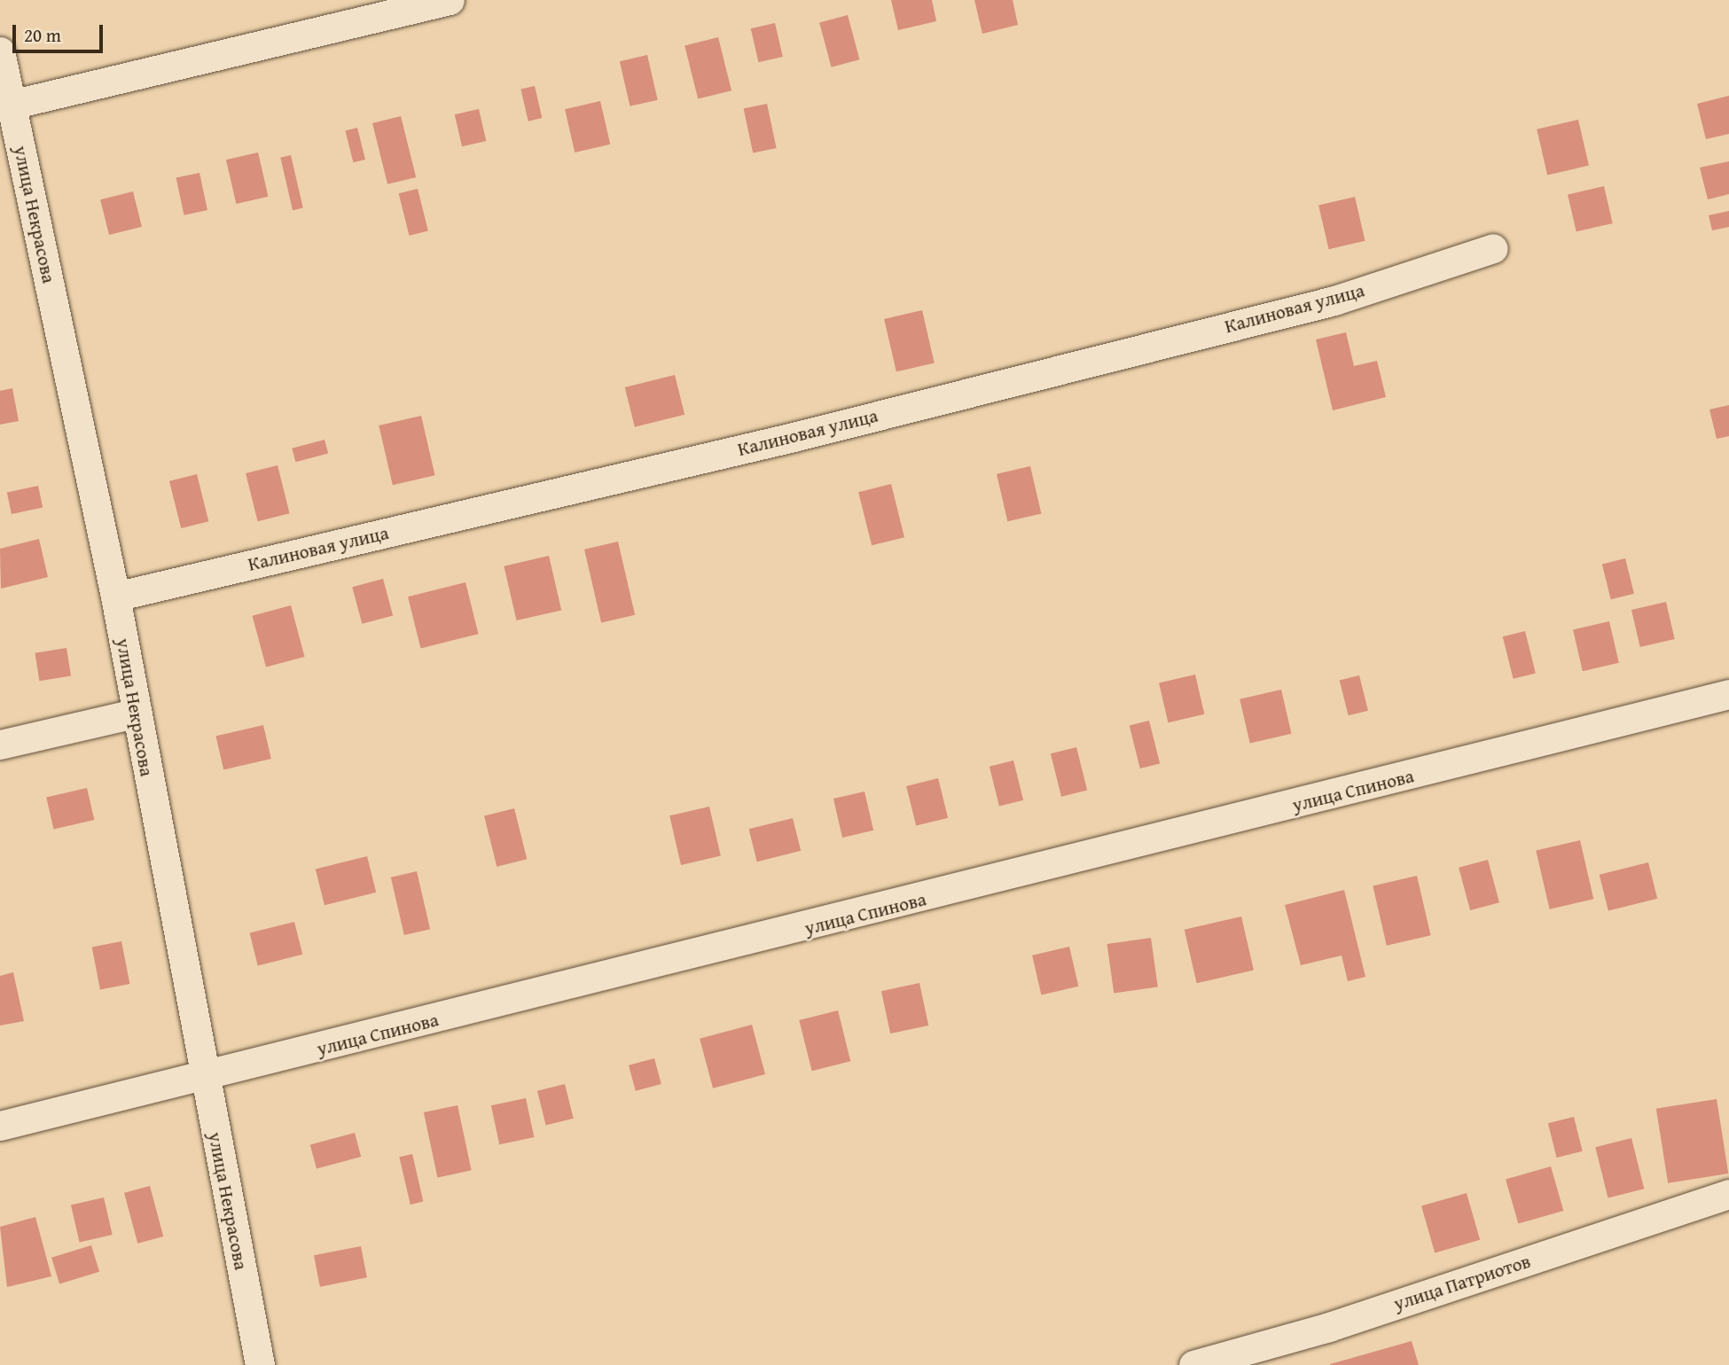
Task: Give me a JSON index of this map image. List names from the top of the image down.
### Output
{
  "streets": {
    "street": [
      "улица Некрасова",
      "Калиновая улица",
      "улица Спинова",
      "улица Патриотов"
    ]
  },
  "crossings": [
    ["улица Некрасова", "Калиновая улица"],
    ["улица Некрасова", "улица Спинова"]
  ],
  "scale_bar": "20 m"
}
